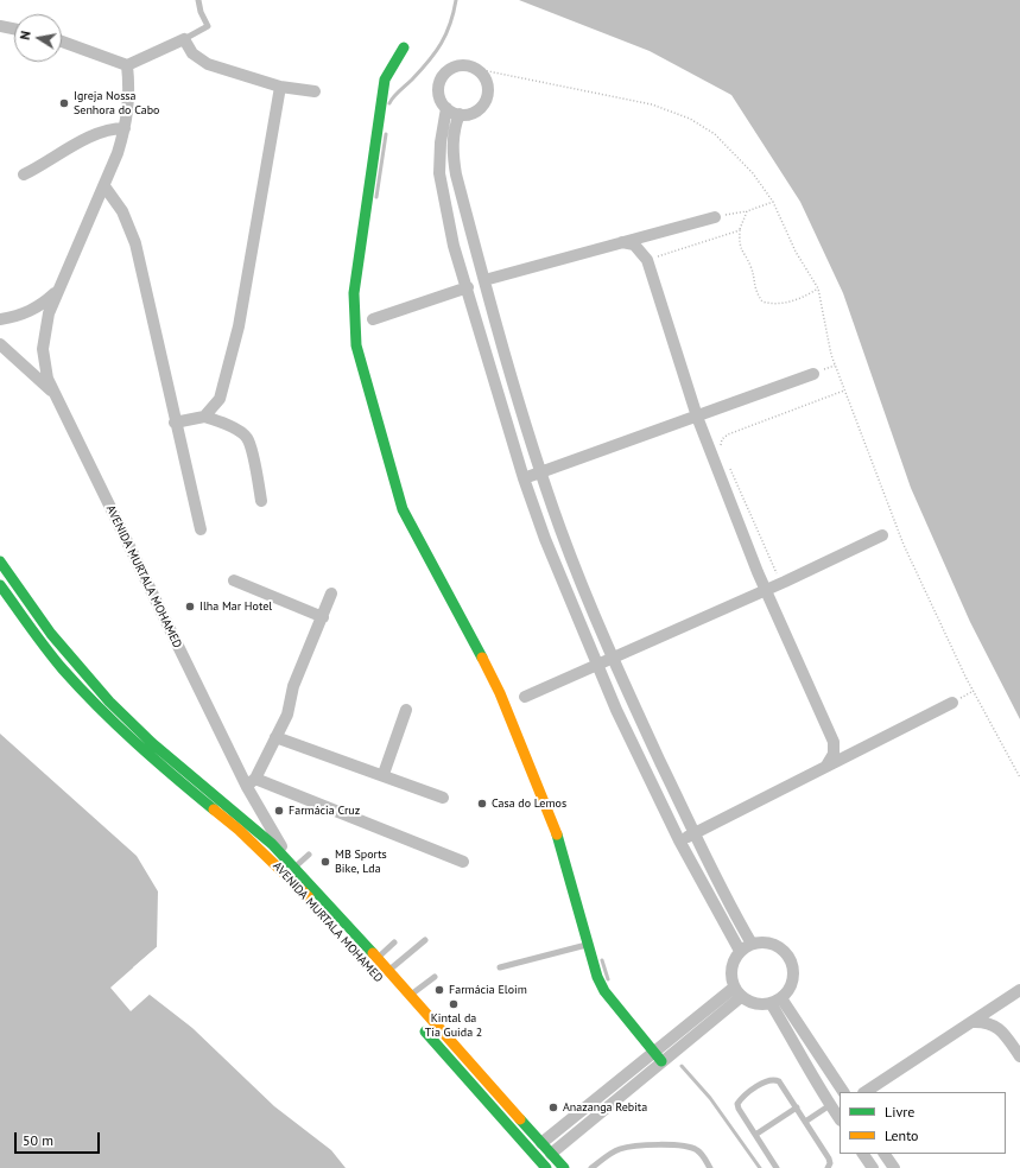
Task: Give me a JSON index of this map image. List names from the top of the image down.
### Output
{
  "streets": {
    "street": ["AVENIDA MURTALA MOHAMED"]
  },
  "places": [
    "Igreja Nossa Senhora do Cabo",
    "Ilha Mar Hotel",
    "Casa do Lemos",
    "Farmácia Cruz",
    "MB Sports Bike, Lda",
    "Farmácia Eloim",
    "Kintal da Tia Guida 2",
    "Anazanga Rebita"
  ],
  "legend": ["Livre", "Lento"],
  "scale_bar": "50 m",
  "north": "left"
}
